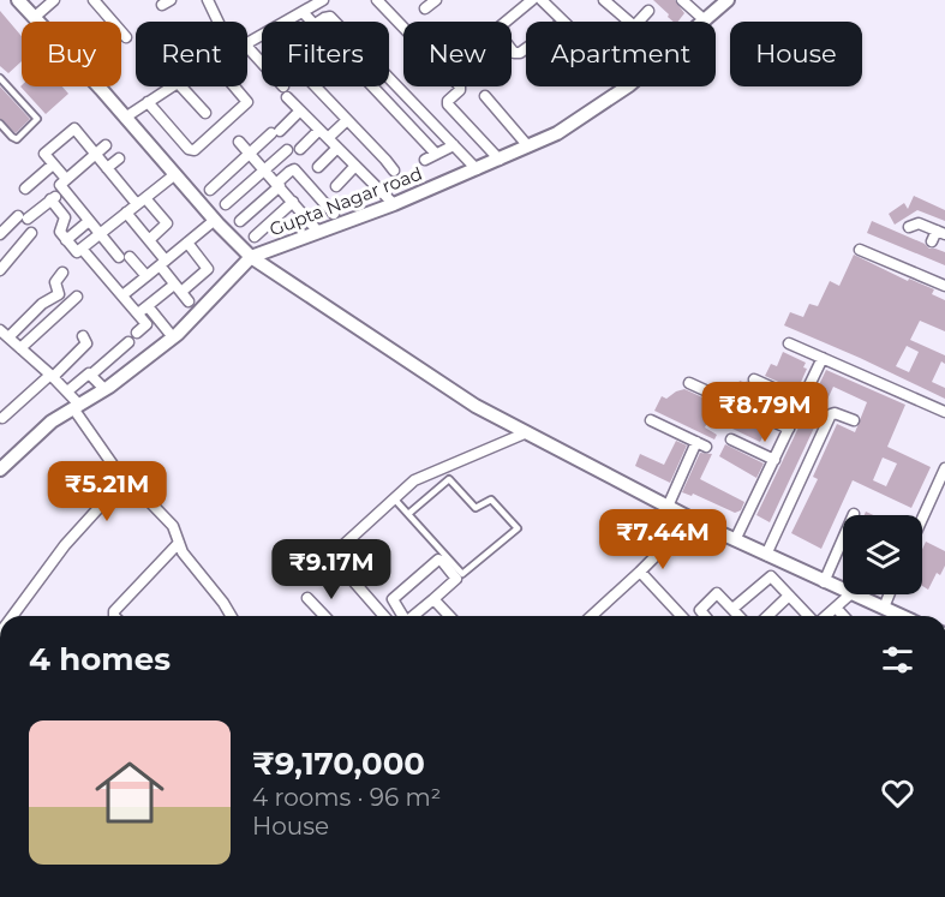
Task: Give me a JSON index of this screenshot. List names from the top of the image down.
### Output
{
  "streets": {
    "street": ["Gupta Nagar road"]
  },
  "page": {
    "chip": [
      "Buy",
      "Rent",
      "Filters",
      "New",
      "Apartment",
      "House"
    ],
    "price": [
      "₹8.79M",
      "₹5.21M",
      "₹7.44M",
      "₹9.17M"
    ],
    "heading": "4 homes",
    "list": [
      {
        "name": "₹9,170,000",
        "note": "4 rooms · 96 m² · House"
      }
    ]
  }
}
